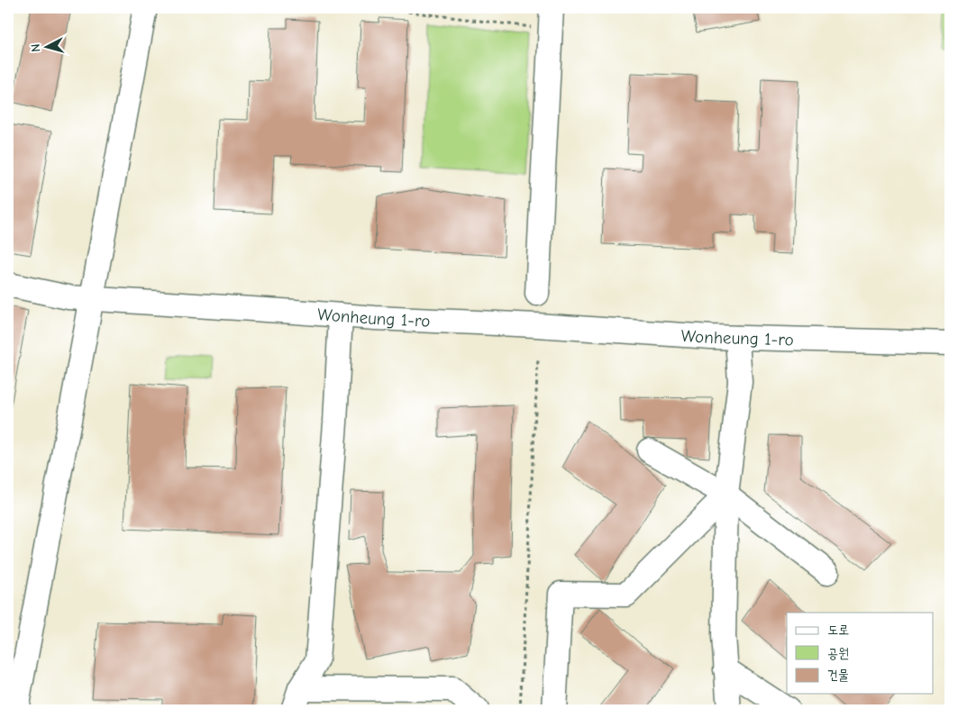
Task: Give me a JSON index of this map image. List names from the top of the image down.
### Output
{
  "streets": {
    "street": ["Wonheung 1-ro"]
  },
  "legend": ["도로", "공원", "건물"],
  "north": "left"
}
